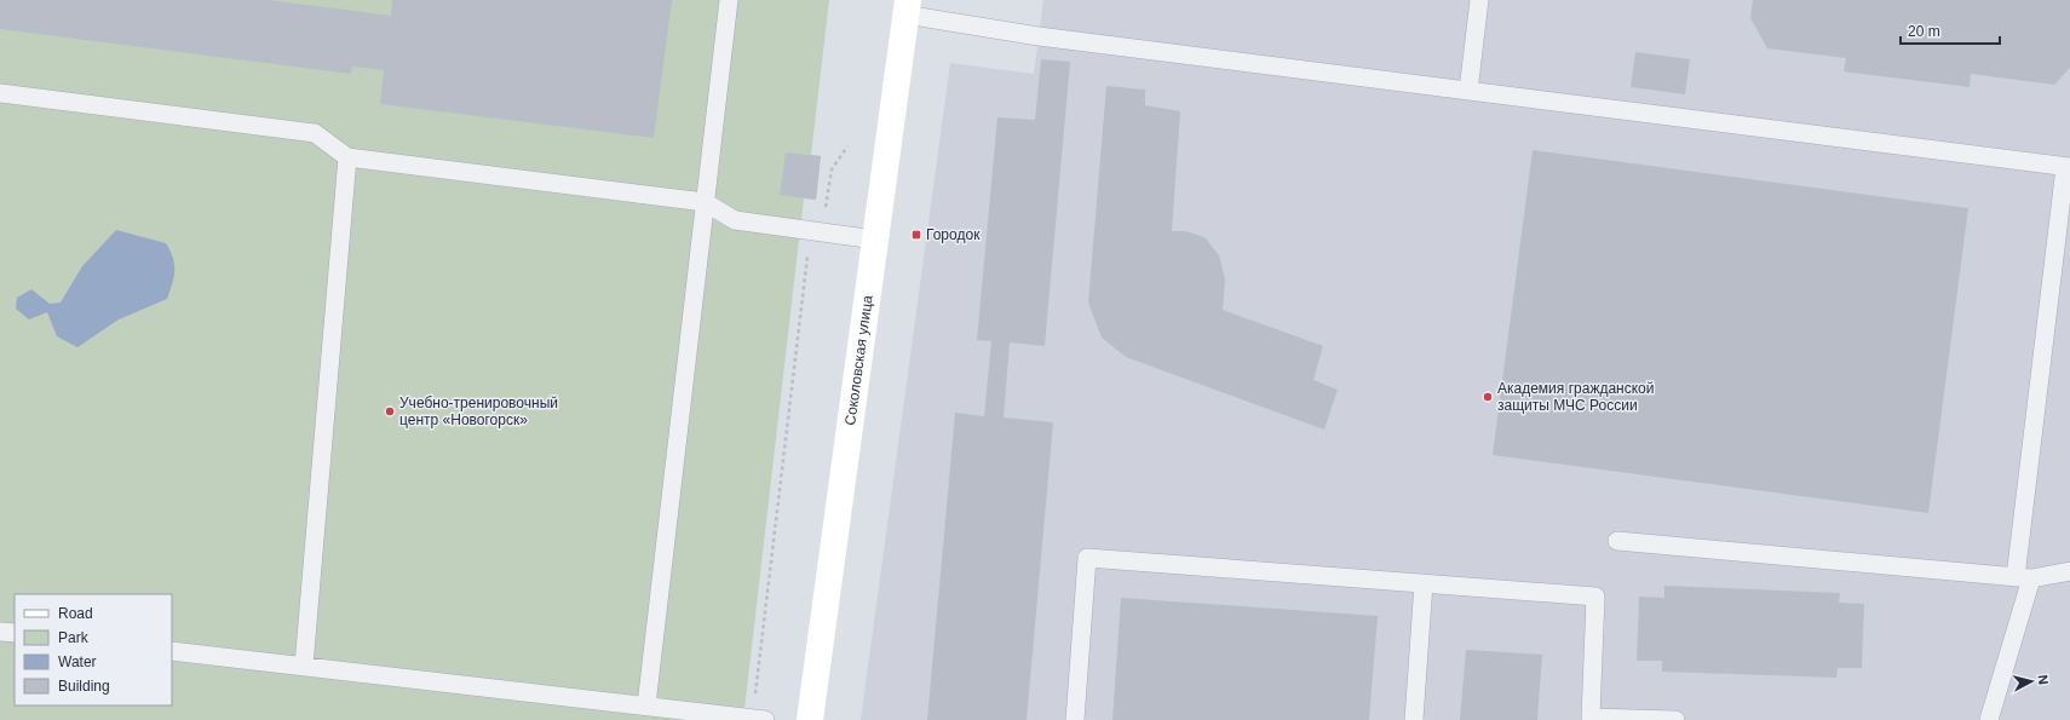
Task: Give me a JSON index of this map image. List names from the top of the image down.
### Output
{
  "streets": {
    "street": ["Соколовская улица"]
  },
  "places": {
    "transit": ["Городок"],
    "other": ["Академия гражданской защиты МЧС России", "Учебно-тренировочный центр «Новогорск»"]
  },
  "legend": [
    "Road",
    "Park",
    "Water",
    "Building"
  ],
  "scale_bar": "20 m",
  "north": "right"
}
